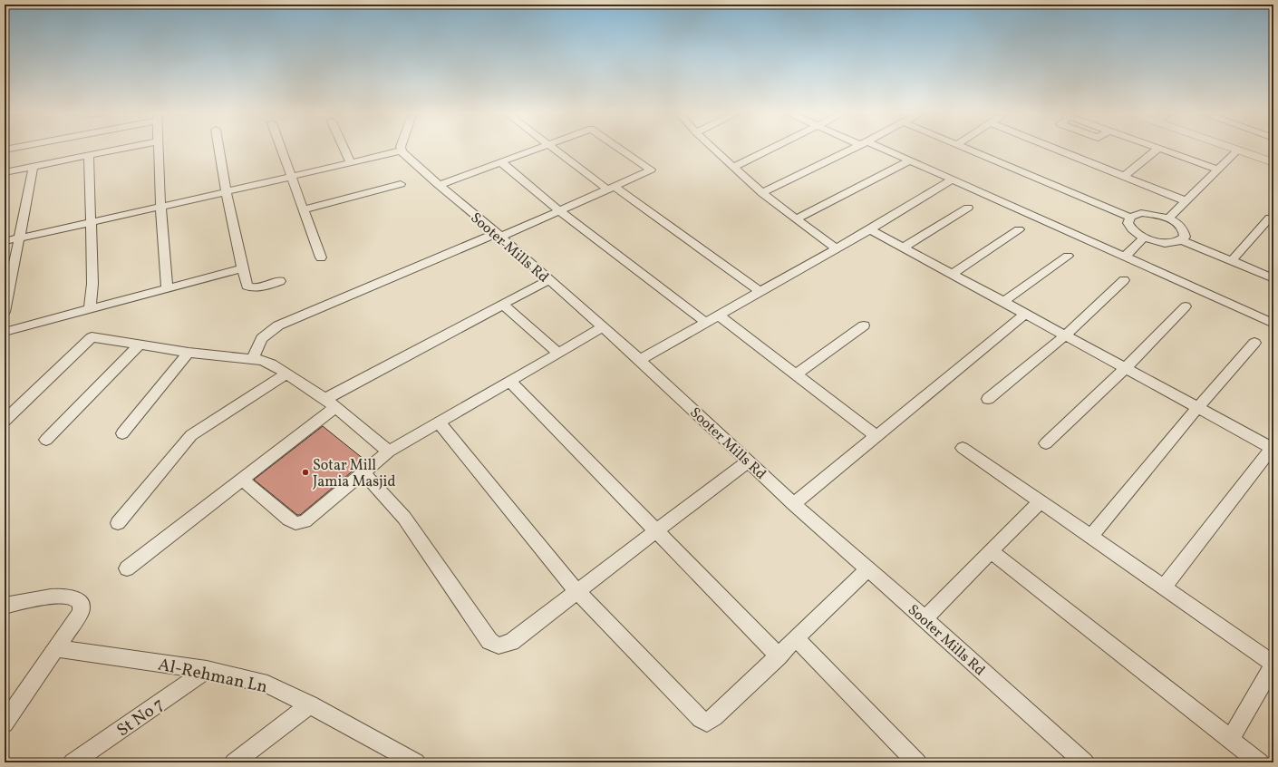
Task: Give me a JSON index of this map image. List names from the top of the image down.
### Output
{
  "streets": {
    "street": ["Sooter Mills Rd", "Al-Rehman Ln", "St No 7"]
  },
  "crossings": [
    ["Al-Rehman Ln", "St No 7"]
  ],
  "places": ["Sotar Mill Jamia Masjid"]
}
